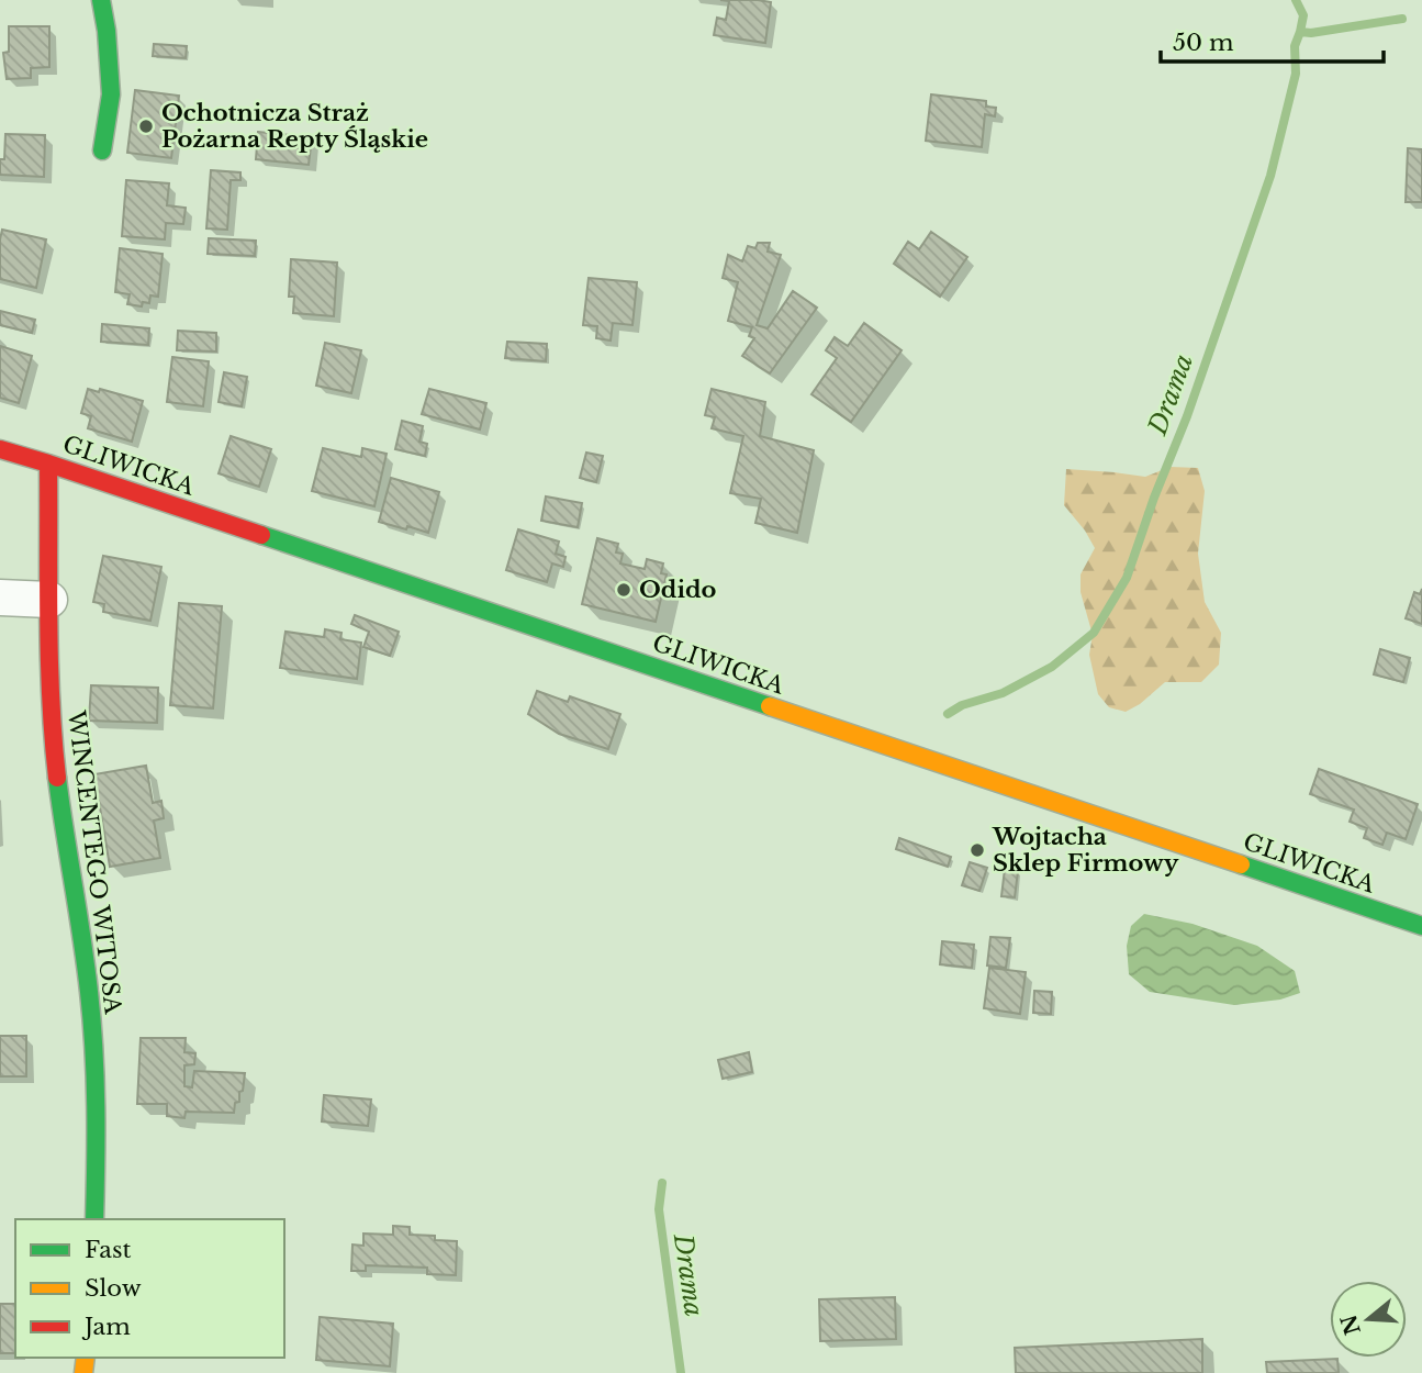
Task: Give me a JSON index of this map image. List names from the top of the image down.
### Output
{
  "streets": {
    "main road": ["GLIWICKA", "WINCENTEGO WITOSA"]
  },
  "crossings": [
    ["GLIWICKA", "WINCENTEGO WITOSA"]
  ],
  "water": ["Drama"],
  "places": ["Ochotnicza Straż Pożarna Repty Śląskie", "Odido", "Wojtacha Sklep Firmowy"],
  "legend": ["Fast", "Slow", "Jam"],
  "scale_bar": "50 m",
  "north": "left"
}
